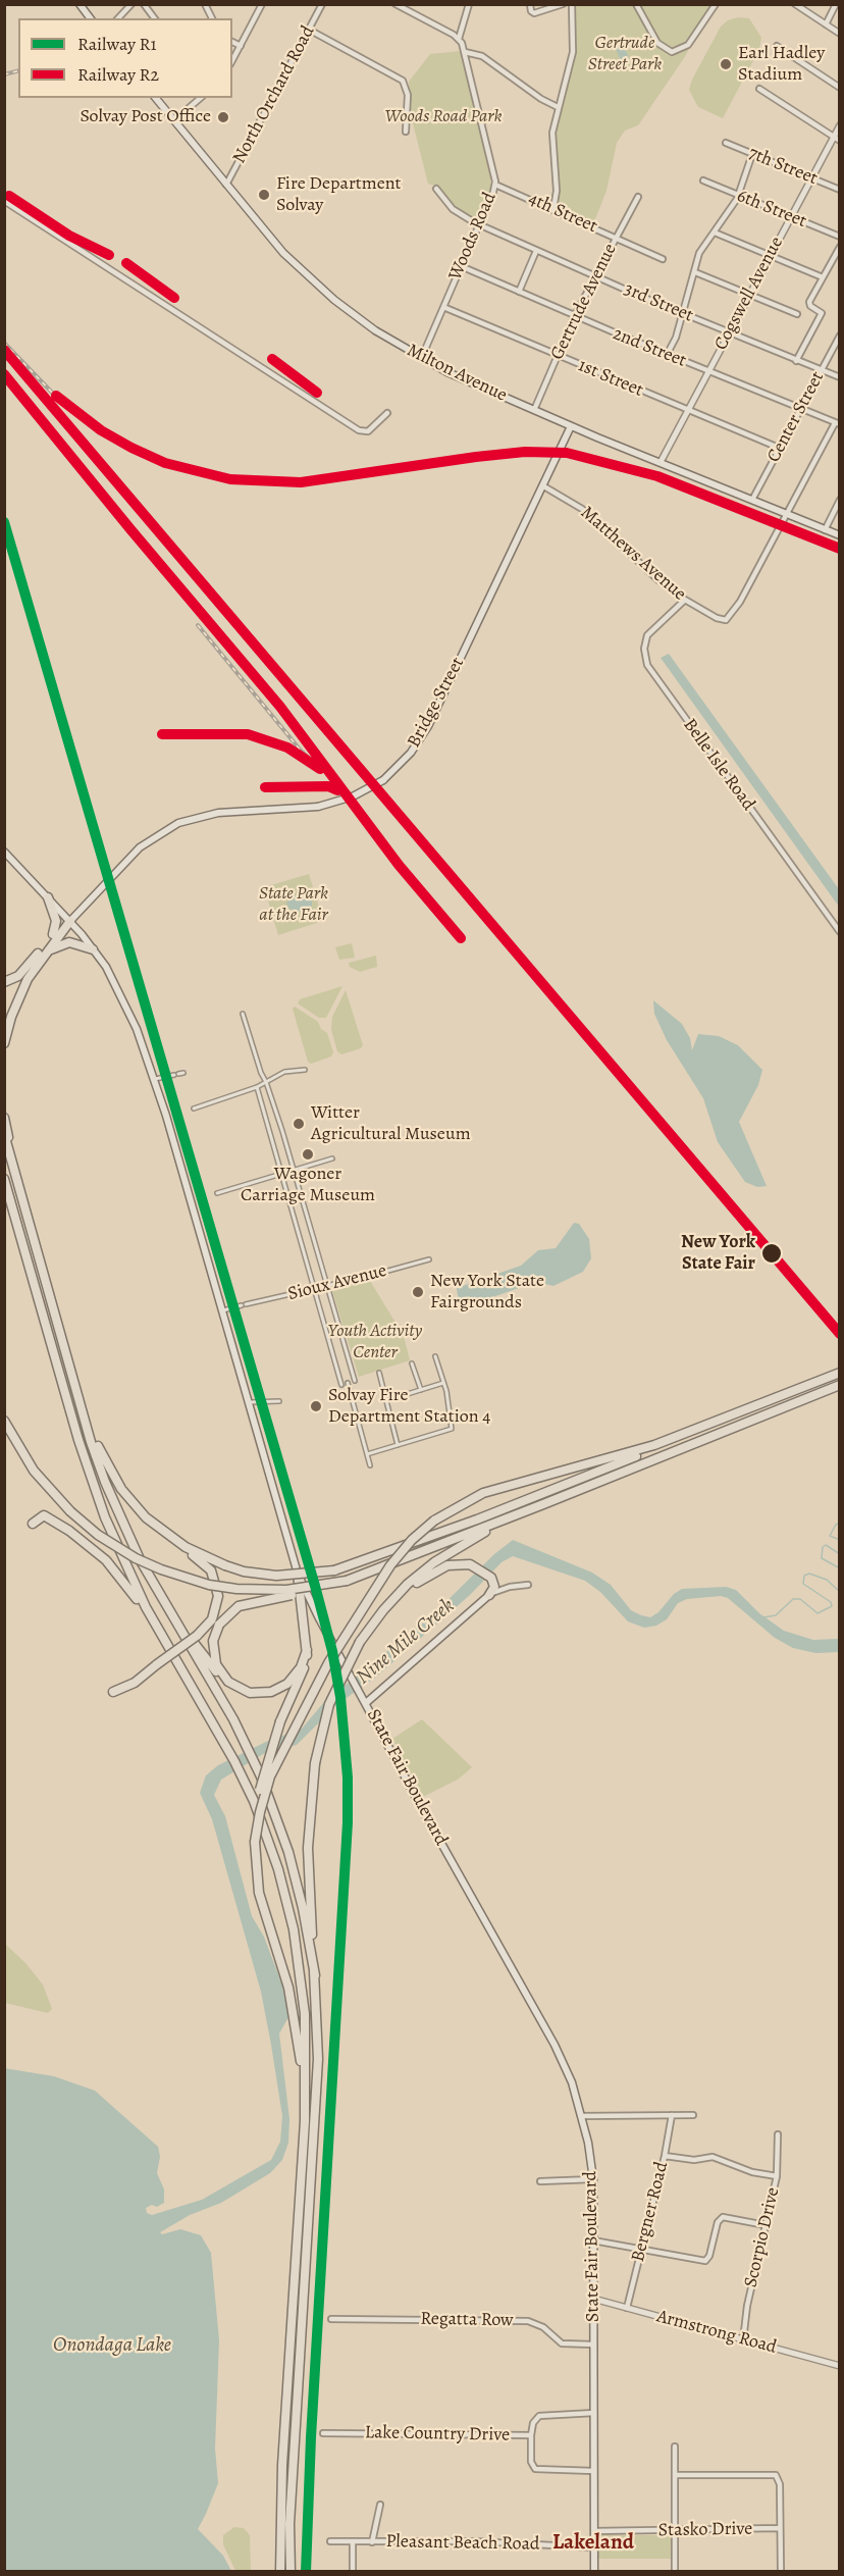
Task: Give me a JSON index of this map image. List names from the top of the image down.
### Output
{
  "streets": {
    "main road": ["Milton Avenue", "Bridge Street", "State Fair Boulevard"],
    "street": [
      "North Orchard Road",
      "7th Street",
      "6th Street",
      "4th Street",
      "Woods Road",
      "Cogswell Avenue",
      "Gertrude Avenue",
      "3rd Street",
      "2nd Street",
      "1st Street",
      "Center Street",
      "Matthews Avenue",
      "Belle Isle Road",
      "Sioux Avenue",
      "Bergner Road",
      "Scorpio Drive",
      "Regatta Row",
      "Armstrong Road",
      "Lake Country Drive",
      "Stasko Drive",
      "Pleasant Beach Road"
    ]
  },
  "crossings": [
    ["North Orchard Road", "Milton Avenue"],
    ["7th Street", "Cogswell Avenue"],
    ["6th Street", "Cogswell Avenue"],
    ["4th Street", "Woods Road"],
    ["4th Street", "Gertrude Avenue"],
    ["Woods Road", "3rd Street"],
    ["Woods Road", "2nd Street"],
    ["Woods Road", "Milton Avenue"],
    ["Woods Road", "1st Street"],
    ["Cogswell Avenue", "3rd Street"],
    ["Cogswell Avenue", "2nd Street"],
    ["Cogswell Avenue", "Milton Avenue"],
    ["Cogswell Avenue", "1st Street"],
    ["Gertrude Avenue", "3rd Street"],
    ["Gertrude Avenue", "2nd Street"],
    ["Gertrude Avenue", "Milton Avenue"],
    ["Gertrude Avenue", "1st Street"],
    ["3rd Street", "Center Street"],
    ["2nd Street", "Center Street"],
    ["Milton Avenue", "Center Street"],
    ["Milton Avenue", "Matthews Avenue"],
    ["Milton Avenue", "Bridge Street"],
    ["1st Street", "Center Street"],
    ["Matthews Avenue", "Bridge Street"],
    ["Matthews Avenue", "Belle Isle Road"],
    ["State Fair Boulevard", "Regatta Row"],
    ["State Fair Boulevard", "Armstrong Road"],
    ["State Fair Boulevard", "Lake Country Drive"],
    ["State Fair Boulevard", "Stasko Drive"],
    ["State Fair Boulevard", "Pleasant Beach Road"],
    ["Bergner Road", "Armstrong Road"],
    ["Scorpio Drive", "Armstrong Road"]
  ],
  "districts": ["Lakeland"],
  "water": ["Nine Mile Creek", "Onondaga Lake"],
  "parks": [
    "Gertrude Street Park",
    "Woods Road Park",
    "State Park at the Fair",
    "Youth Activity Center"
  ],
  "places": [
    "Earl Hadley Stadium",
    "Solvay Post Office",
    "Fire Department Solvay",
    "Witter Agricultural Museum",
    "Wagoner Carriage Museum",
    "New York State Fair",
    "New York State Fairgrounds",
    "Solvay Fire Department Station 4"
  ],
  "lines": ["rail line R2", "rail line R1"],
  "legend": ["Railway R1", "Railway R2"]
}
